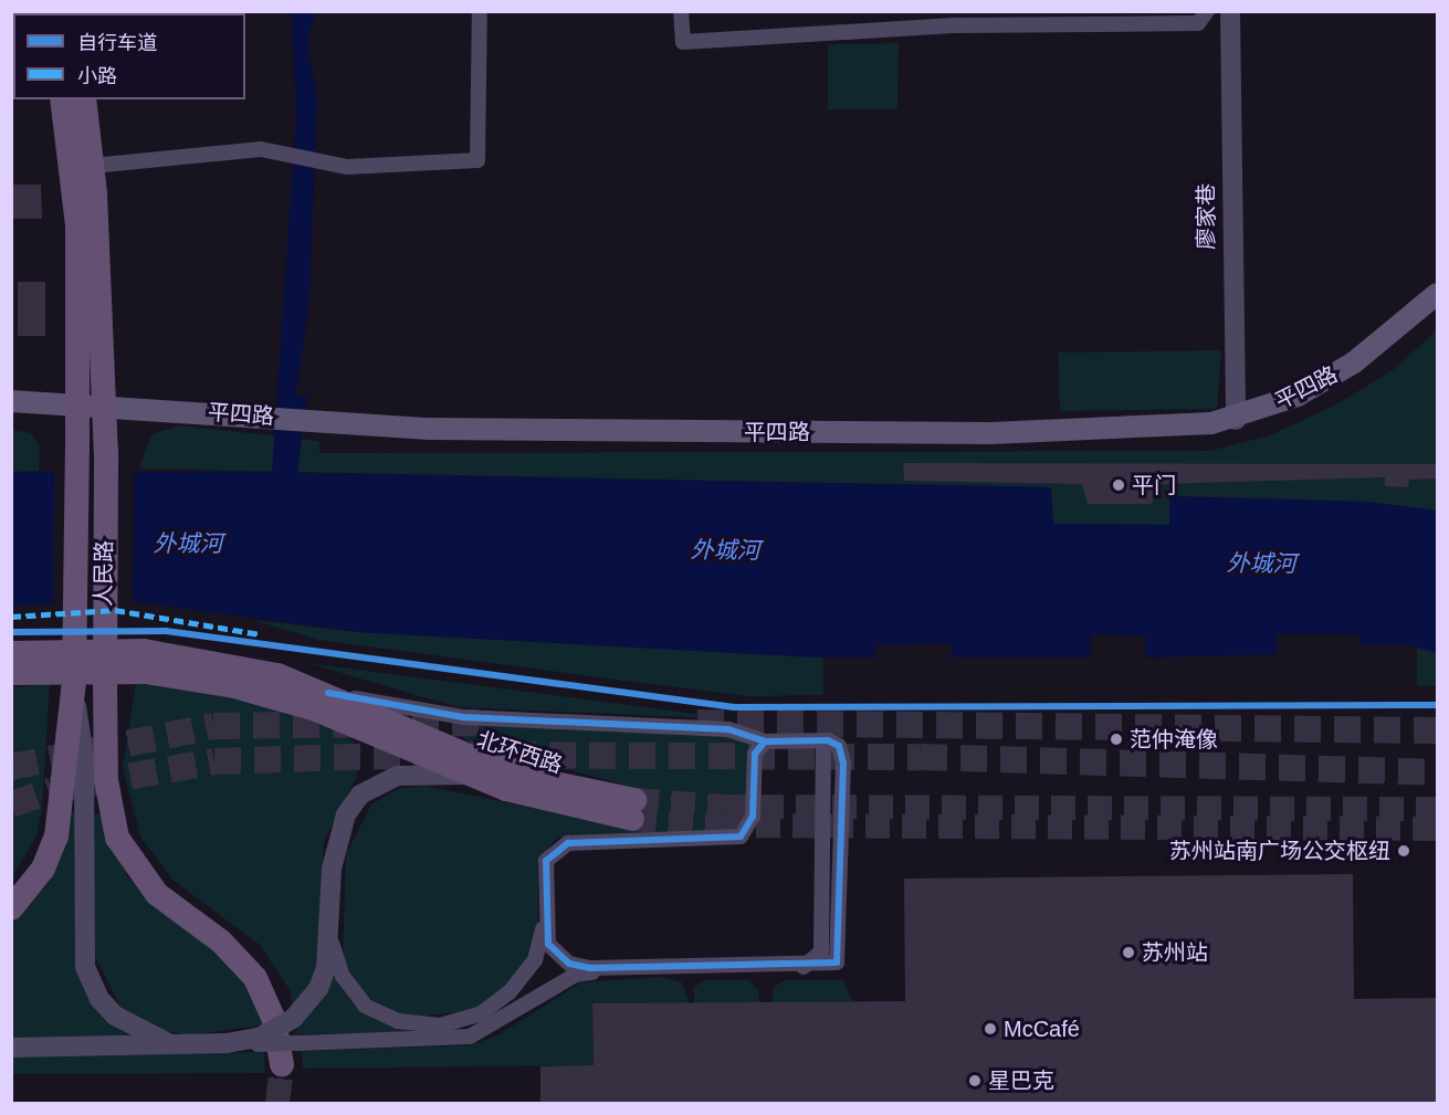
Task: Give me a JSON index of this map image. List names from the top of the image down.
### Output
{
  "streets": {
    "main road": ["平四路", "人民路", "北环西路"],
    "street": ["廖家巷"]
  },
  "crossings": [
    ["廖家巷", "平四路"],
    ["平四路", "人民路"]
  ],
  "water": ["外城河"],
  "places": [
    "平门",
    "范仲淹像",
    "苏州站南广场公交枢纽",
    "苏州站",
    "McCafé",
    "星巴克"
  ],
  "legend": ["自行车道", "小路"]
}
